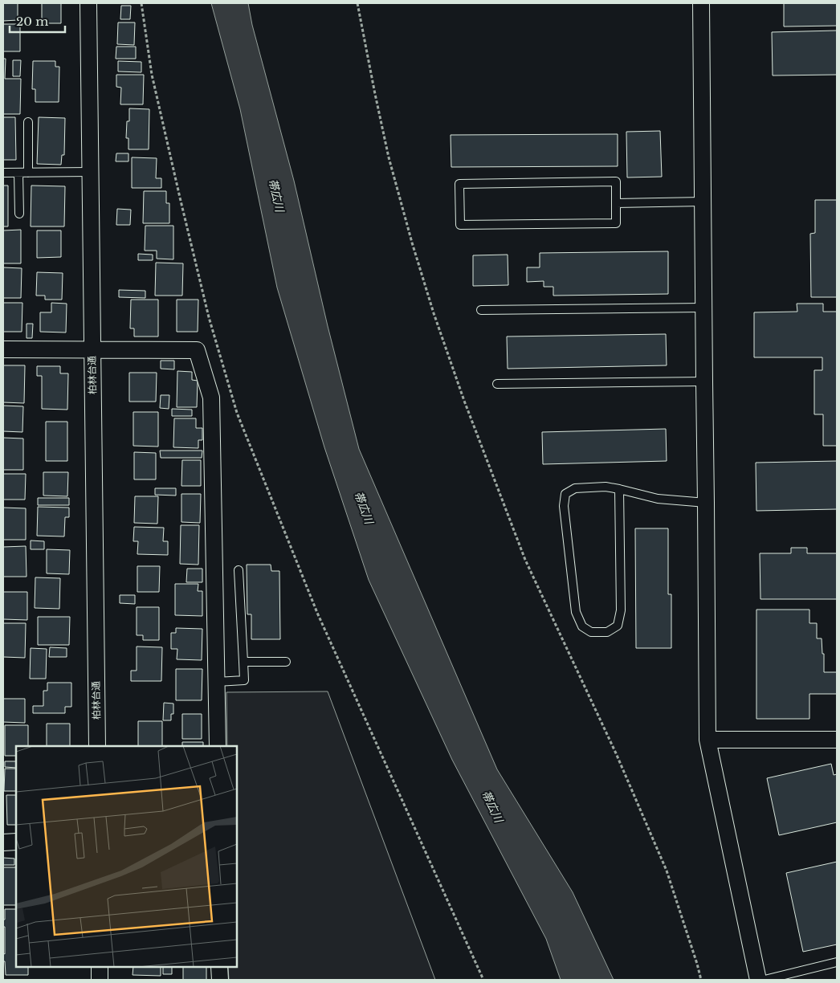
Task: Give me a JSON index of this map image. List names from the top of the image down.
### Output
{
  "streets": {
    "street": ["柏林台通"]
  },
  "water": ["帯広川"],
  "scale_bar": "20 m"
}
